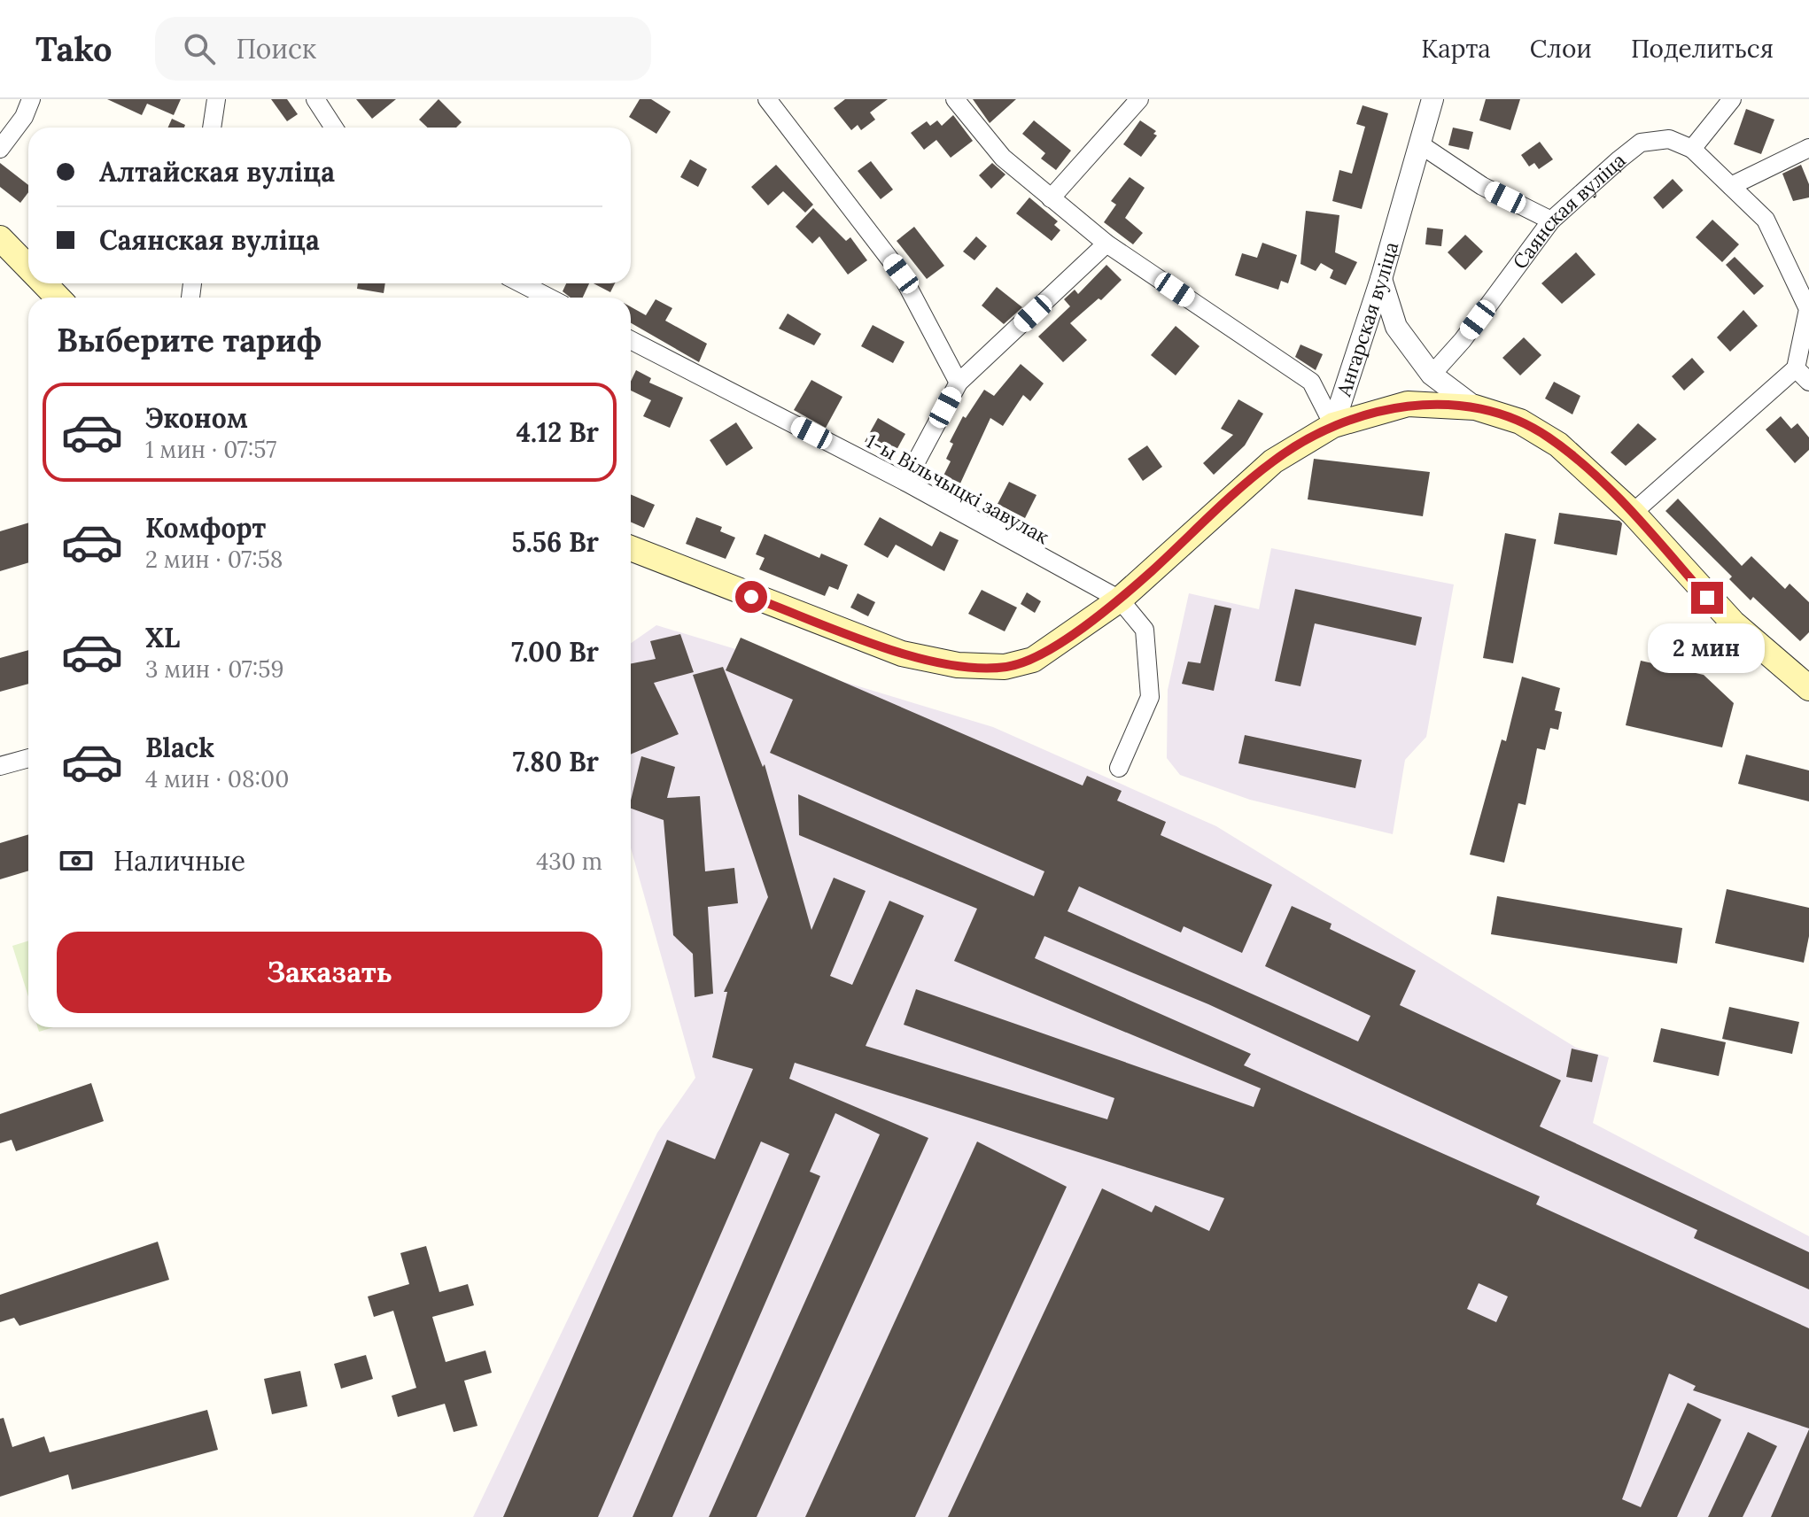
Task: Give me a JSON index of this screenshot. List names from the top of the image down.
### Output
{
  "streets": {
    "street": ["Саянская вуліца", "Ангарская вуліца", "1-ы Вільчыцкі завулак"]
  },
  "page": {
    "header": "Tako",
    "search": "Поиск",
    "nav": ["Карта", "Слои", "Поделиться"],
    "banner": ["Алтайская вуліца", "Саянская вуліца"],
    "heading": "Выберите тариф",
    "list": [
      {
        "name": "Эконом",
        "note": "1 мин · 07:57",
        "value": "4.12 Br"
      },
      {
        "name": "Комфорт",
        "note": "2 мин · 07:58",
        "value": "5.56 Br"
      },
      {
        "name": "XL",
        "note": "3 мин · 07:59",
        "value": "7.00 Br"
      },
      {
        "name": "Black",
        "note": "4 мин · 08:00",
        "value": "7.80 Br"
      }
    ],
    "bubble": "2 мин",
    "pay": ["Наличные", "430 m"],
    "buttons": "Заказать"
  }
}
